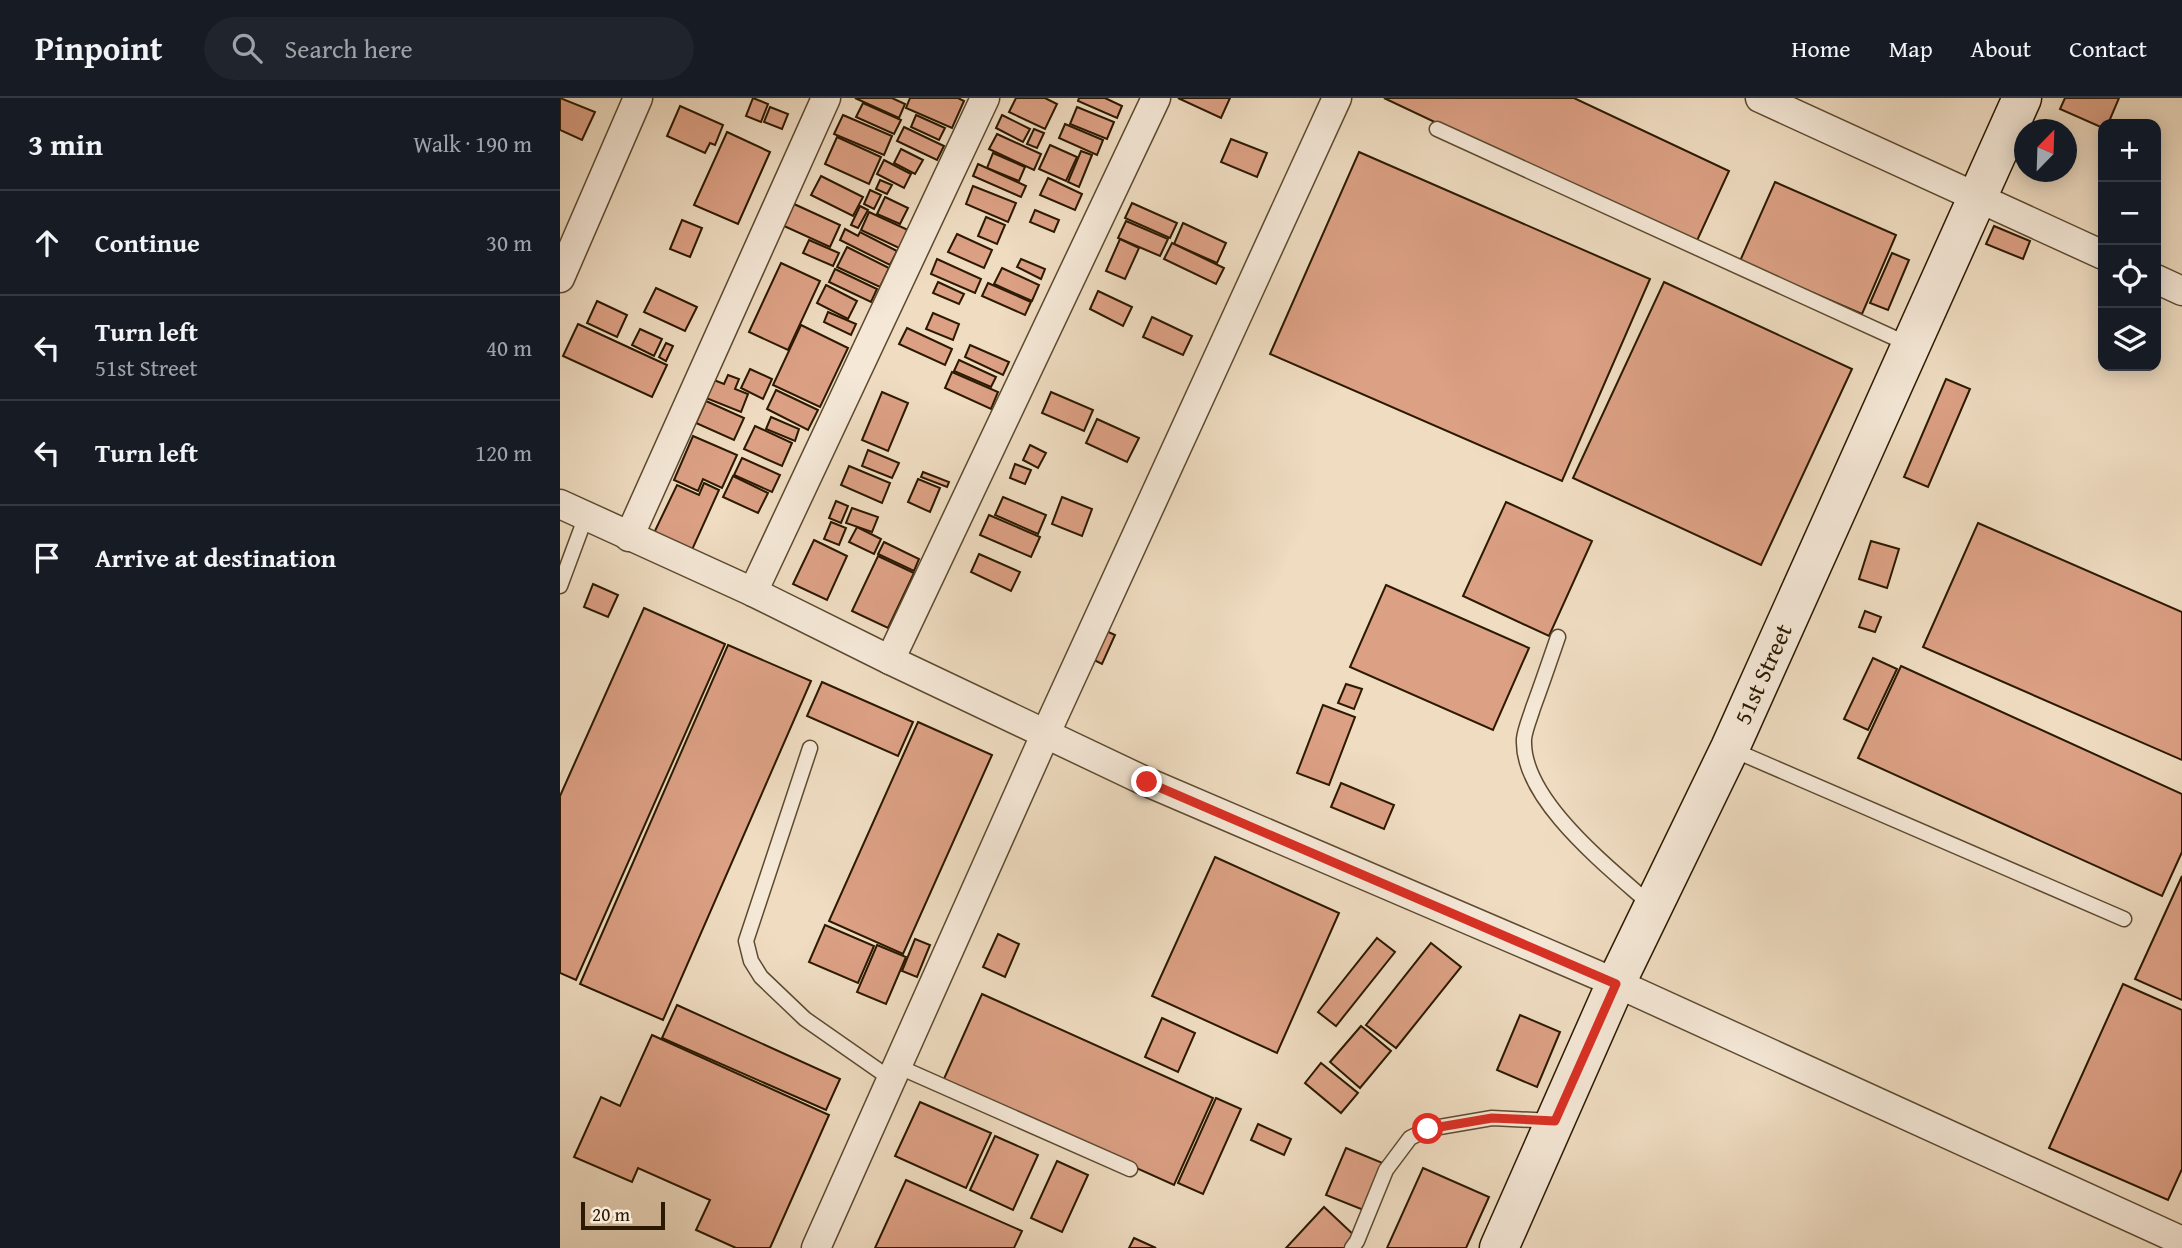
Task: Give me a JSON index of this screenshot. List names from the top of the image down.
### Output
{
  "streets": {
    "street": ["51st Street"]
  },
  "scale_bar": "20 m",
  "north": "top right",
  "page": {
    "header": "Pinpoint",
    "search": "Search here",
    "nav": [
      "Home",
      "Map",
      "About",
      "Contact"
    ],
    "heading": ["3 min", "Walk · 190 m"],
    "map_buttons": ["+", "−"],
    "list": [
      ["Continue", "30 m"],
      ["Turn left", "51st Street", "40 m"],
      ["Turn left", "120 m"],
      "Arrive at destination"
    ],
    "scale": "20 m"
  }
}
